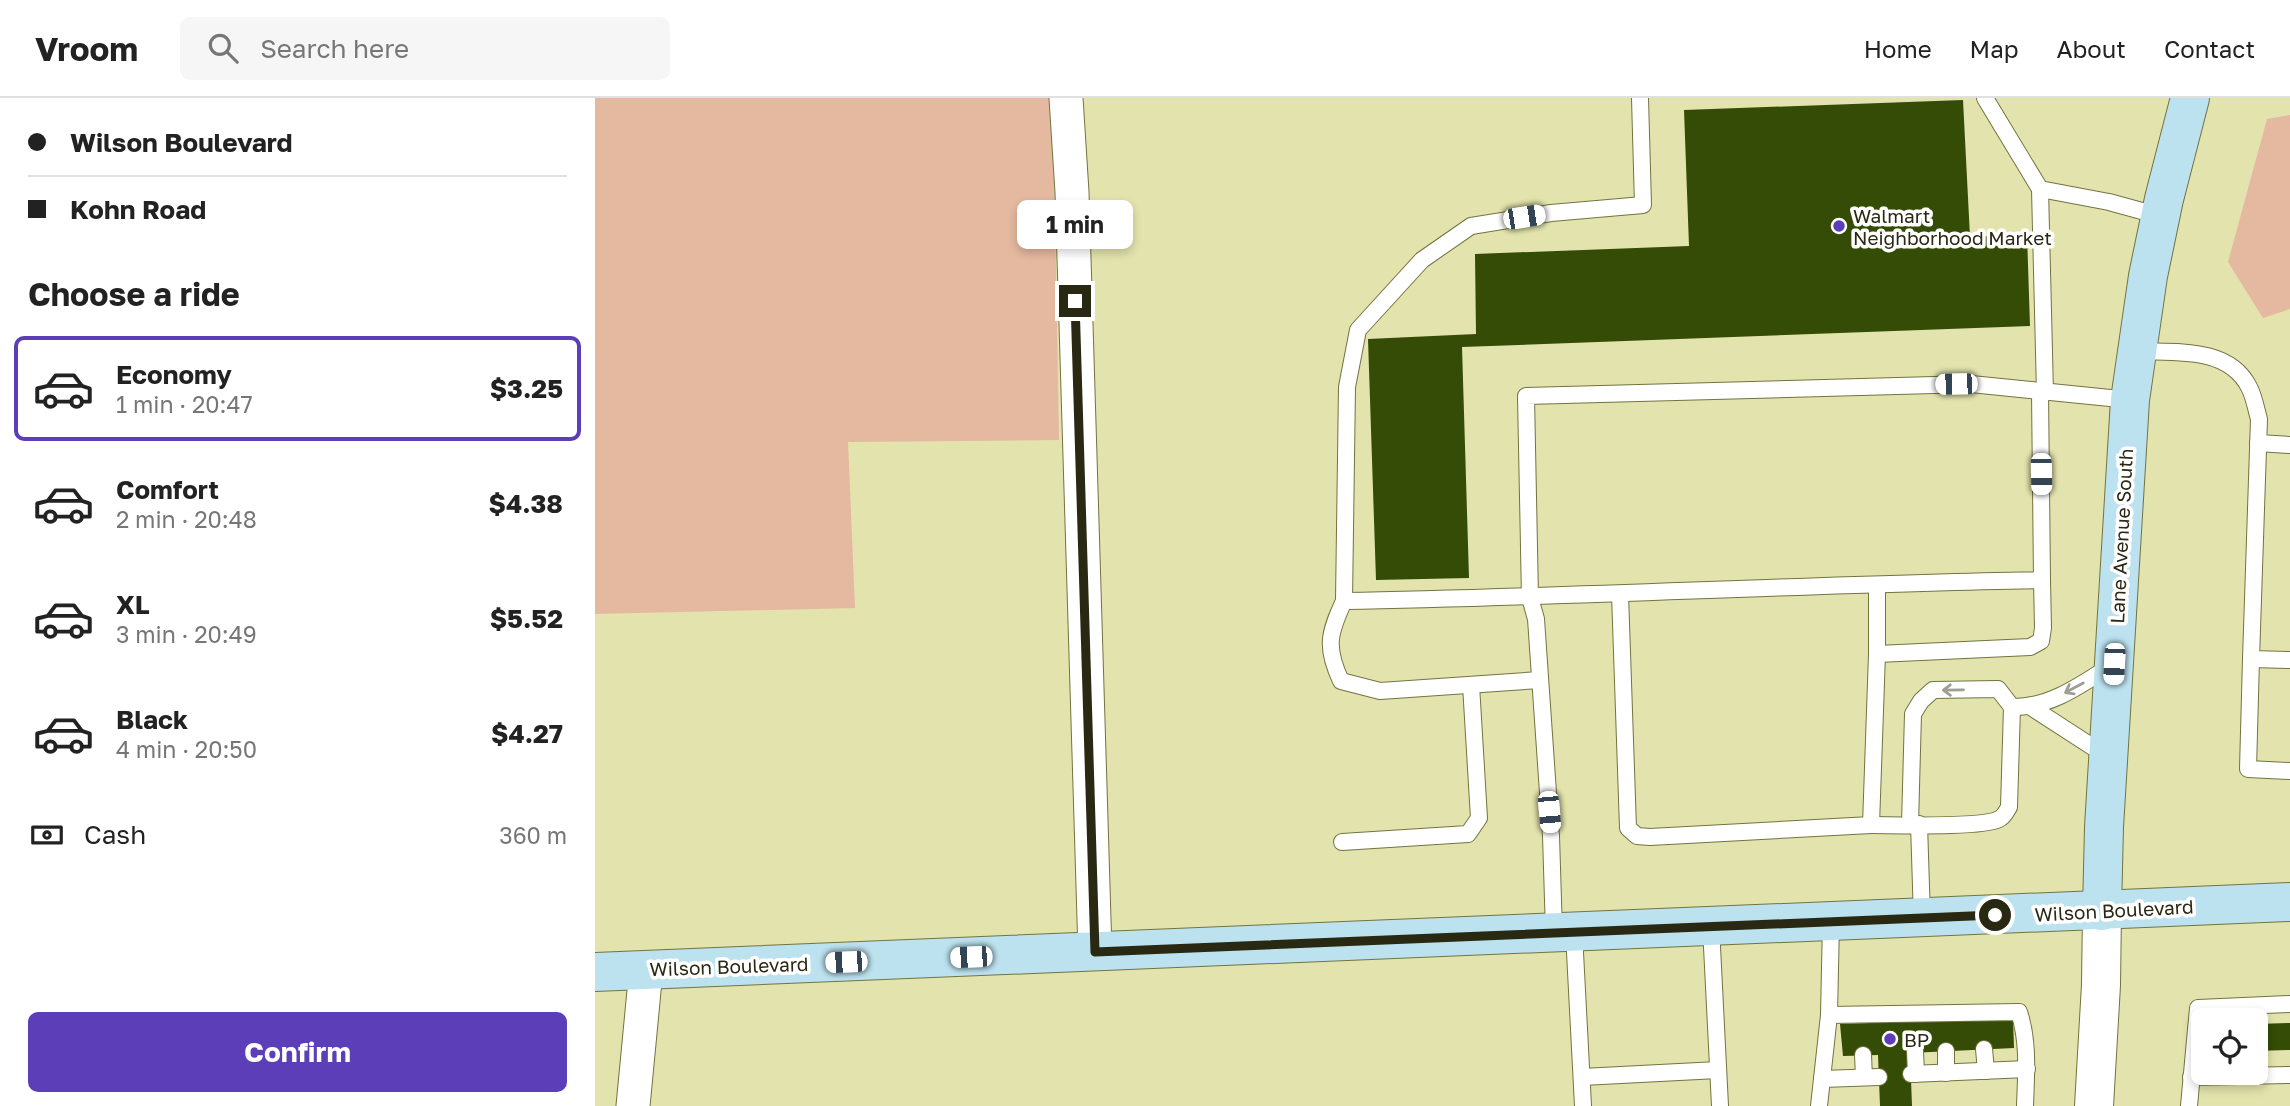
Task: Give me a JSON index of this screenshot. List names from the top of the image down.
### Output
{
  "streets": {
    "main road": ["Lane Avenue South", "Wilson Boulevard"]
  },
  "crossings": [
    ["Lane Avenue South", "Wilson Boulevard"]
  ],
  "places": ["Walmart Neighborhood Market", "BP"],
  "page": {
    "header": "Vroom",
    "search": "Search here",
    "nav": [
      "Home",
      "Map",
      "About",
      "Contact"
    ],
    "banner": ["Wilson Boulevard", "Kohn Road"],
    "bubble": "1 min",
    "heading": "Choose a ride",
    "list": [
      {
        "name": "Economy",
        "note": "1 min · 20:47",
        "value": "$3.25"
      },
      {
        "name": "Comfort",
        "note": "2 min · 20:48",
        "value": "$4.38"
      },
      {
        "name": "XL",
        "note": "3 min · 20:49",
        "value": "$5.52"
      },
      {
        "name": "Black",
        "note": "4 min · 20:50",
        "value": "$4.27"
      }
    ],
    "pay": ["Cash", "360 m"],
    "buttons": "Confirm"
  }
}
